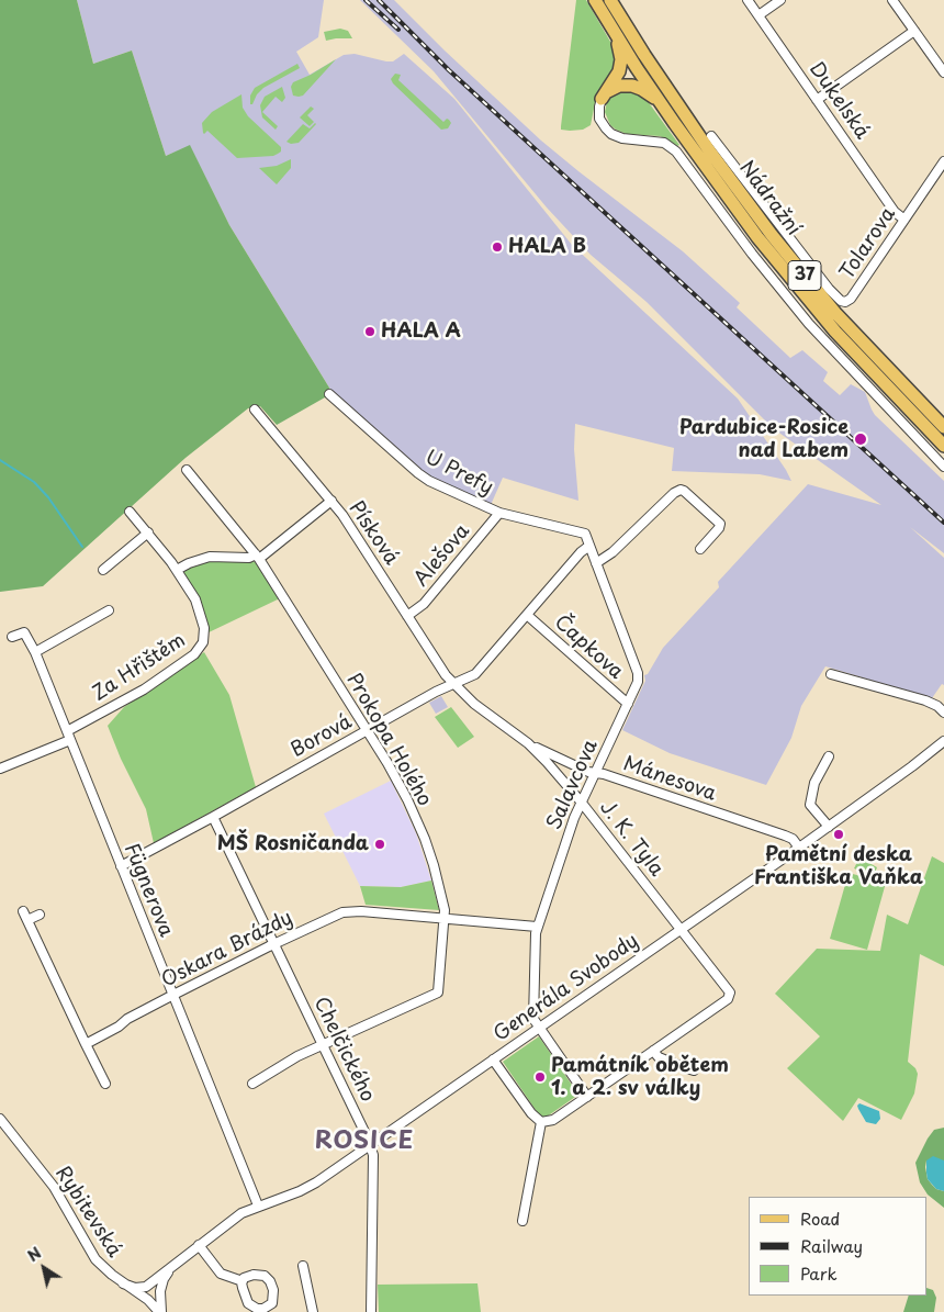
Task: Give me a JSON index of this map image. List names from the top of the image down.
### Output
{
  "streets": {
    "main road": ["Nádražní", "37"],
    "street": [
      "Dukelská",
      "Tolarova",
      "U Prefy",
      "Písková",
      "Alešova",
      "Čapkova",
      "Za Hřištěm",
      "Borová",
      "Prokopa Holého",
      "Mánesova",
      "Salavcova",
      "J. K. Tyla",
      "Fügnerova",
      "Oskara Brázdy",
      "Generála Svobody",
      "Chelčického",
      "Rybitevská"
    ]
  },
  "crossings": [
    ["Dukelská", "Tolarova"],
    ["Nádražní", "37"],
    ["U Prefy", "Alešova"],
    ["U Prefy", "Borová"],
    ["U Prefy", "Salavcova"],
    ["Písková", "Alešova"],
    ["Písková", "Borová"],
    ["Písková", "J. K. Tyla"],
    ["Čapkova", "Borová"],
    ["Čapkova", "Salavcova"],
    ["Za Hřištěm", "Fügnerova"],
    ["Borová", "Prokopa Holého"],
    ["Borová", "Salavcova"],
    ["Borová", "J. K. Tyla"],
    ["Borová", "Fügnerova"],
    ["Borová", "Chelčického"],
    ["Prokopa Holého", "Oskara Brázdy"],
    ["Prokopa Holého", "Chelčického"],
    ["Mánesova", "Salavcova"],
    ["Mánesova", "J. K. Tyla"],
    ["Mánesova", "Generála Svobody"],
    ["Salavcova", "J. K. Tyla"],
    ["Salavcova", "Oskara Brázdy"],
    ["Salavcova", "Generála Svobody"],
    ["J. K. Tyla", "Generála Svobody"],
    ["Fügnerova", "Oskara Brázdy"],
    ["Fügnerova", "Generála Svobody"],
    ["Oskara Brázdy", "Chelčického"],
    ["Generála Svobody", "Chelčického"],
    ["Generála Svobody", "Rybitevská"]
  ],
  "districts": ["ROSICE"],
  "places": [
    "HALA B",
    "HALA A",
    "Pardubice-Rosice nad Labem",
    "Pamětní deska Františka Vaňka",
    "MŠ Rosničanda",
    "Památník obětem 1. a 2. sv války"
  ],
  "legend": ["Road", "Railway", "Park"],
  "north": "top left"
}
